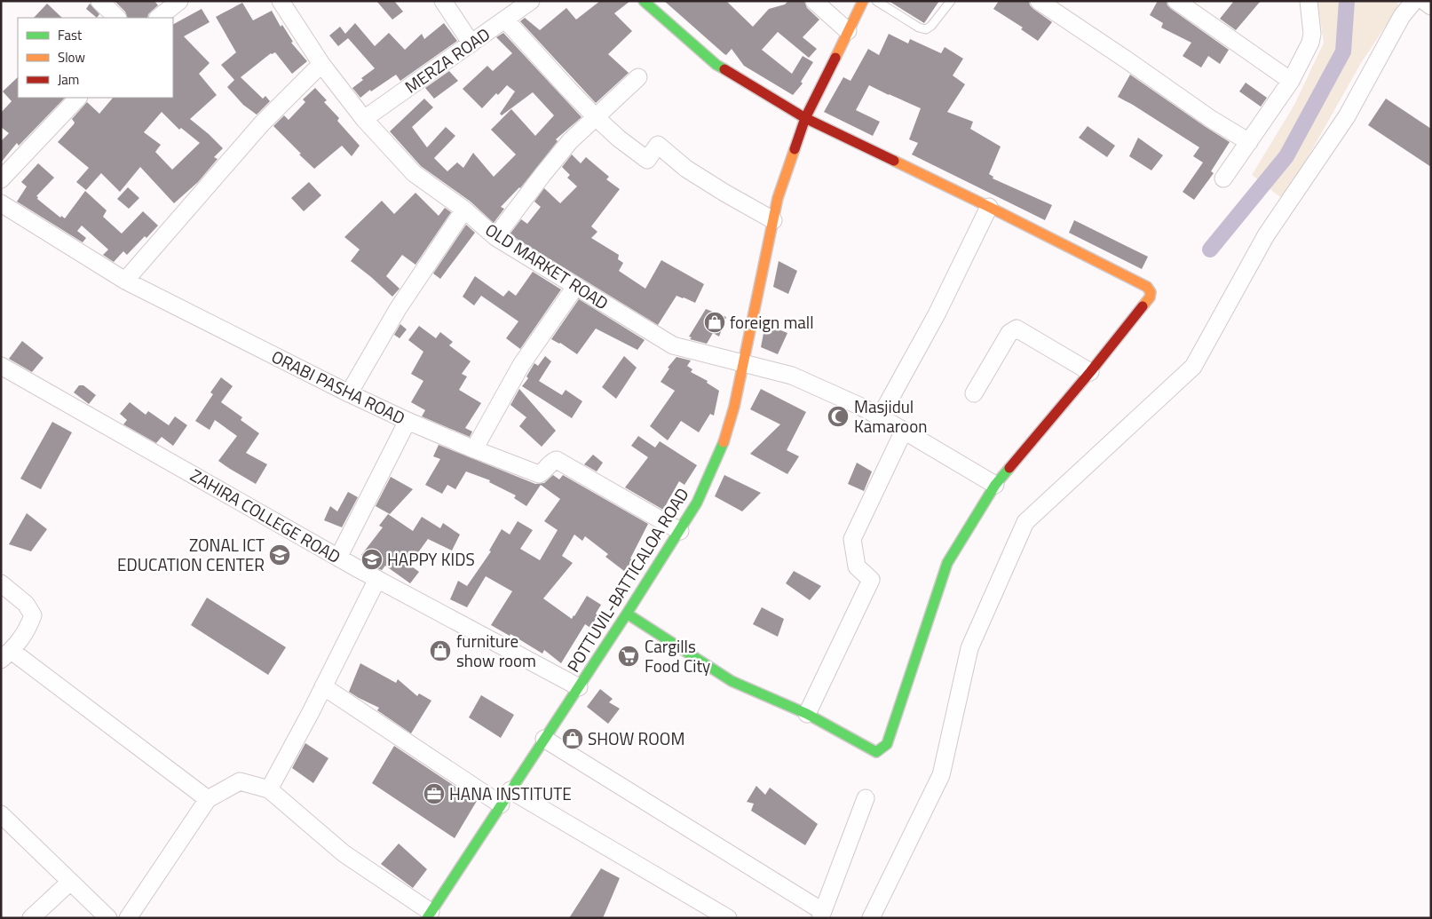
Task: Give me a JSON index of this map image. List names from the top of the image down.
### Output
{
  "streets": {
    "main road": ["POTTUVIL-BATTICALOA ROAD"],
    "street": [
      "MERZA ROAD",
      "OLD MARKET ROAD",
      "ORABI PASHA ROAD",
      "ZAHIRA COLLEGE ROAD"
    ]
  },
  "crossings": [
    ["MERZA ROAD", "OLD MARKET ROAD"],
    ["OLD MARKET ROAD", "POTTUVIL-BATTICALOA ROAD"],
    ["ORABI PASHA ROAD", "POTTUVIL-BATTICALOA ROAD"],
    ["ZAHIRA COLLEGE ROAD", "POTTUVIL-BATTICALOA ROAD"]
  ],
  "places": {
    "shop": ["foreign mall", "furniture show room", "SHOW ROOM"],
    "mosque": ["Masjidul Kamaroon"],
    "school or university": ["ZONAL ICT EDUCATION CENTER", "HAPPY KIDS"],
    "supermarket": ["Cargills Food City"],
    "office": ["HANA INSTITUTE"]
  },
  "legend": ["Fast", "Slow", "Jam"]
}
